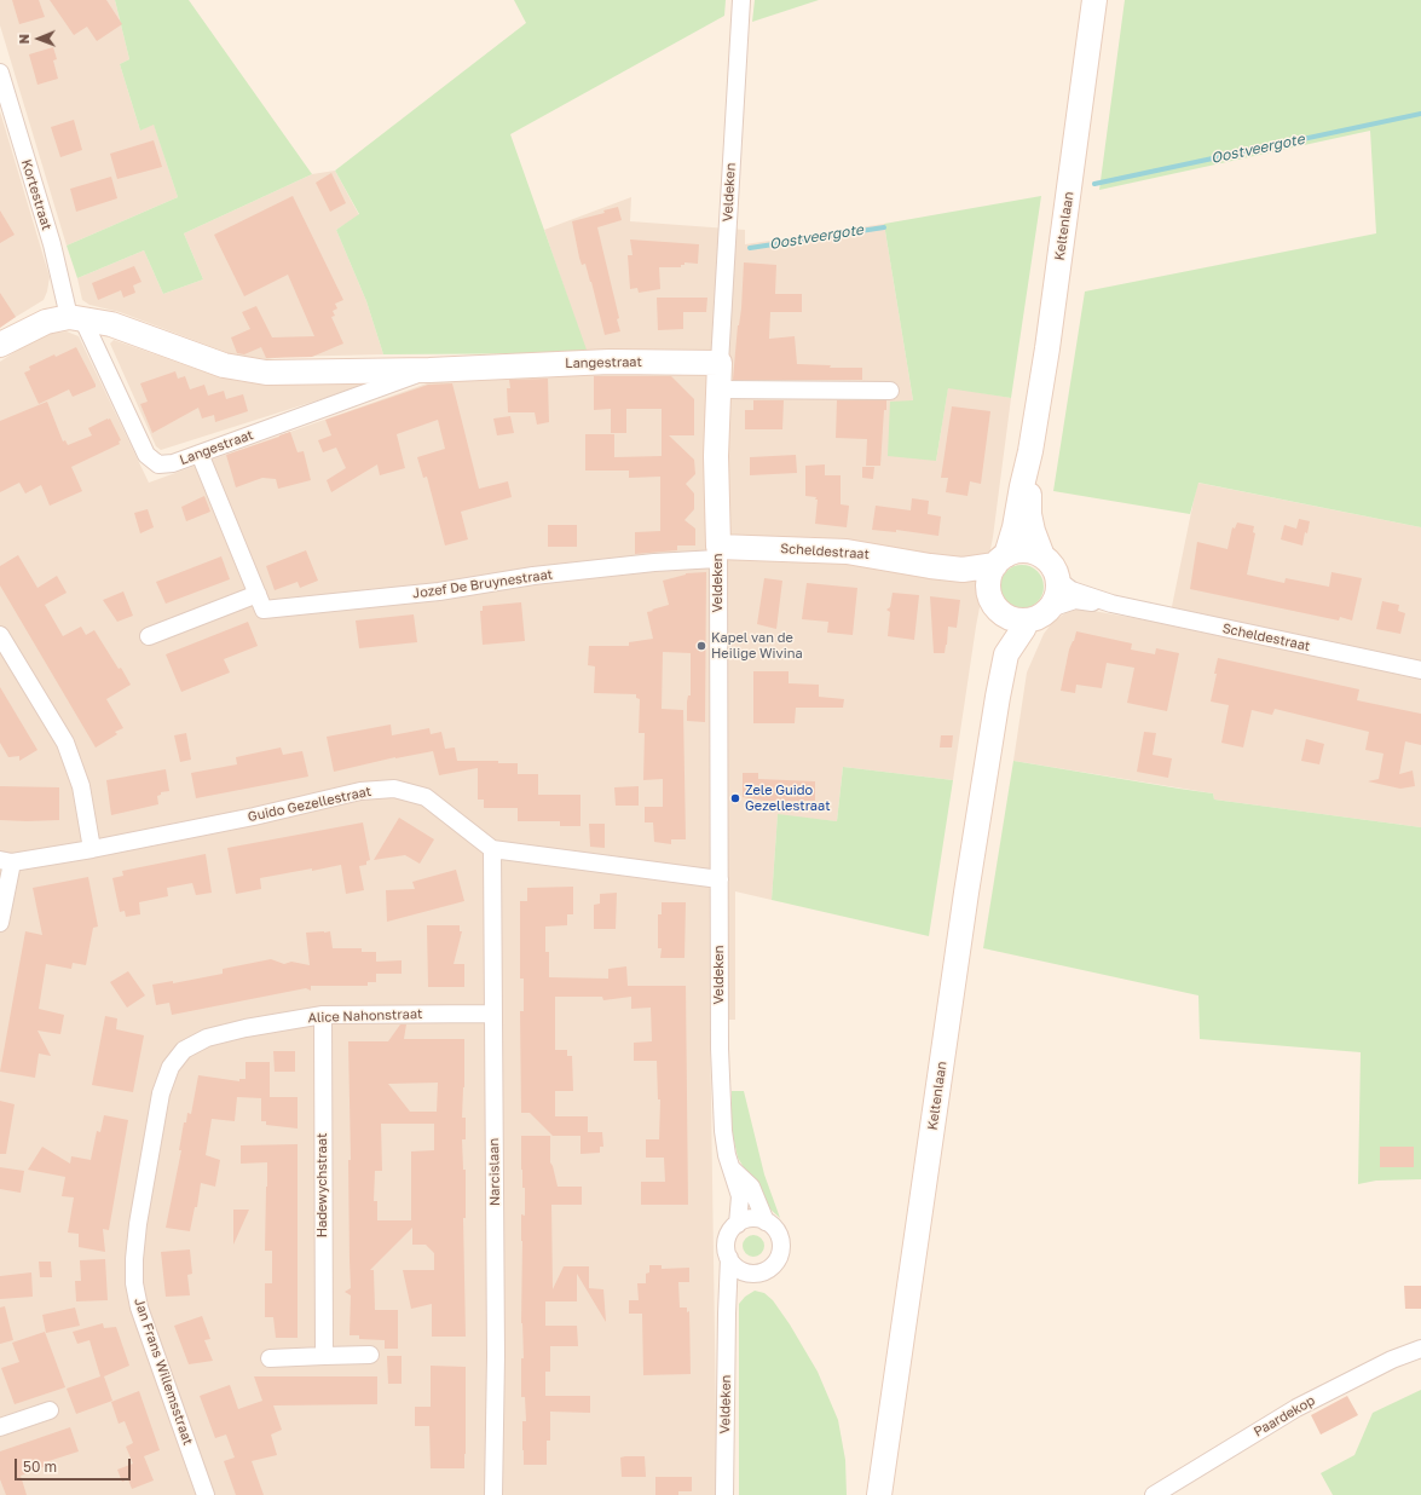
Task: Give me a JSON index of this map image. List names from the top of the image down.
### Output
{
  "streets": {
    "main road": [
      "Veldeken",
      "Keltenlaan",
      "Langestraat",
      "Scheldestraat"
    ],
    "street": [
      "Kortestraat",
      "Jozef De Bruynestraat",
      "Guido Gezellestraat",
      "Alice Nahonstraat",
      "Narcislaan",
      "Hadewychstraat",
      "Jan Frans Willemsstraat",
      "Paardekop"
    ]
  },
  "crossings": [
    ["Veldeken", "Langestraat"],
    ["Veldeken", "Scheldestraat"],
    ["Veldeken", "Jozef De Bruynestraat"],
    ["Veldeken", "Guido Gezellestraat"],
    ["Kortestraat", "Langestraat"],
    ["Keltenlaan", "Scheldestraat"],
    ["Langestraat", "Jozef De Bruynestraat"],
    ["Scheldestraat", "Jozef De Bruynestraat"],
    ["Guido Gezellestraat", "Narcislaan"],
    ["Alice Nahonstraat", "Narcislaan"],
    ["Alice Nahonstraat", "Hadewychstraat"],
    ["Alice Nahonstraat", "Jan Frans Willemsstraat"]
  ],
  "water": ["Oostveergote"],
  "places": ["Kapel van de Heilige Wivina", "Zele Guido Gezellestraat"],
  "scale_bar": "50 m",
  "north": "left"
}
